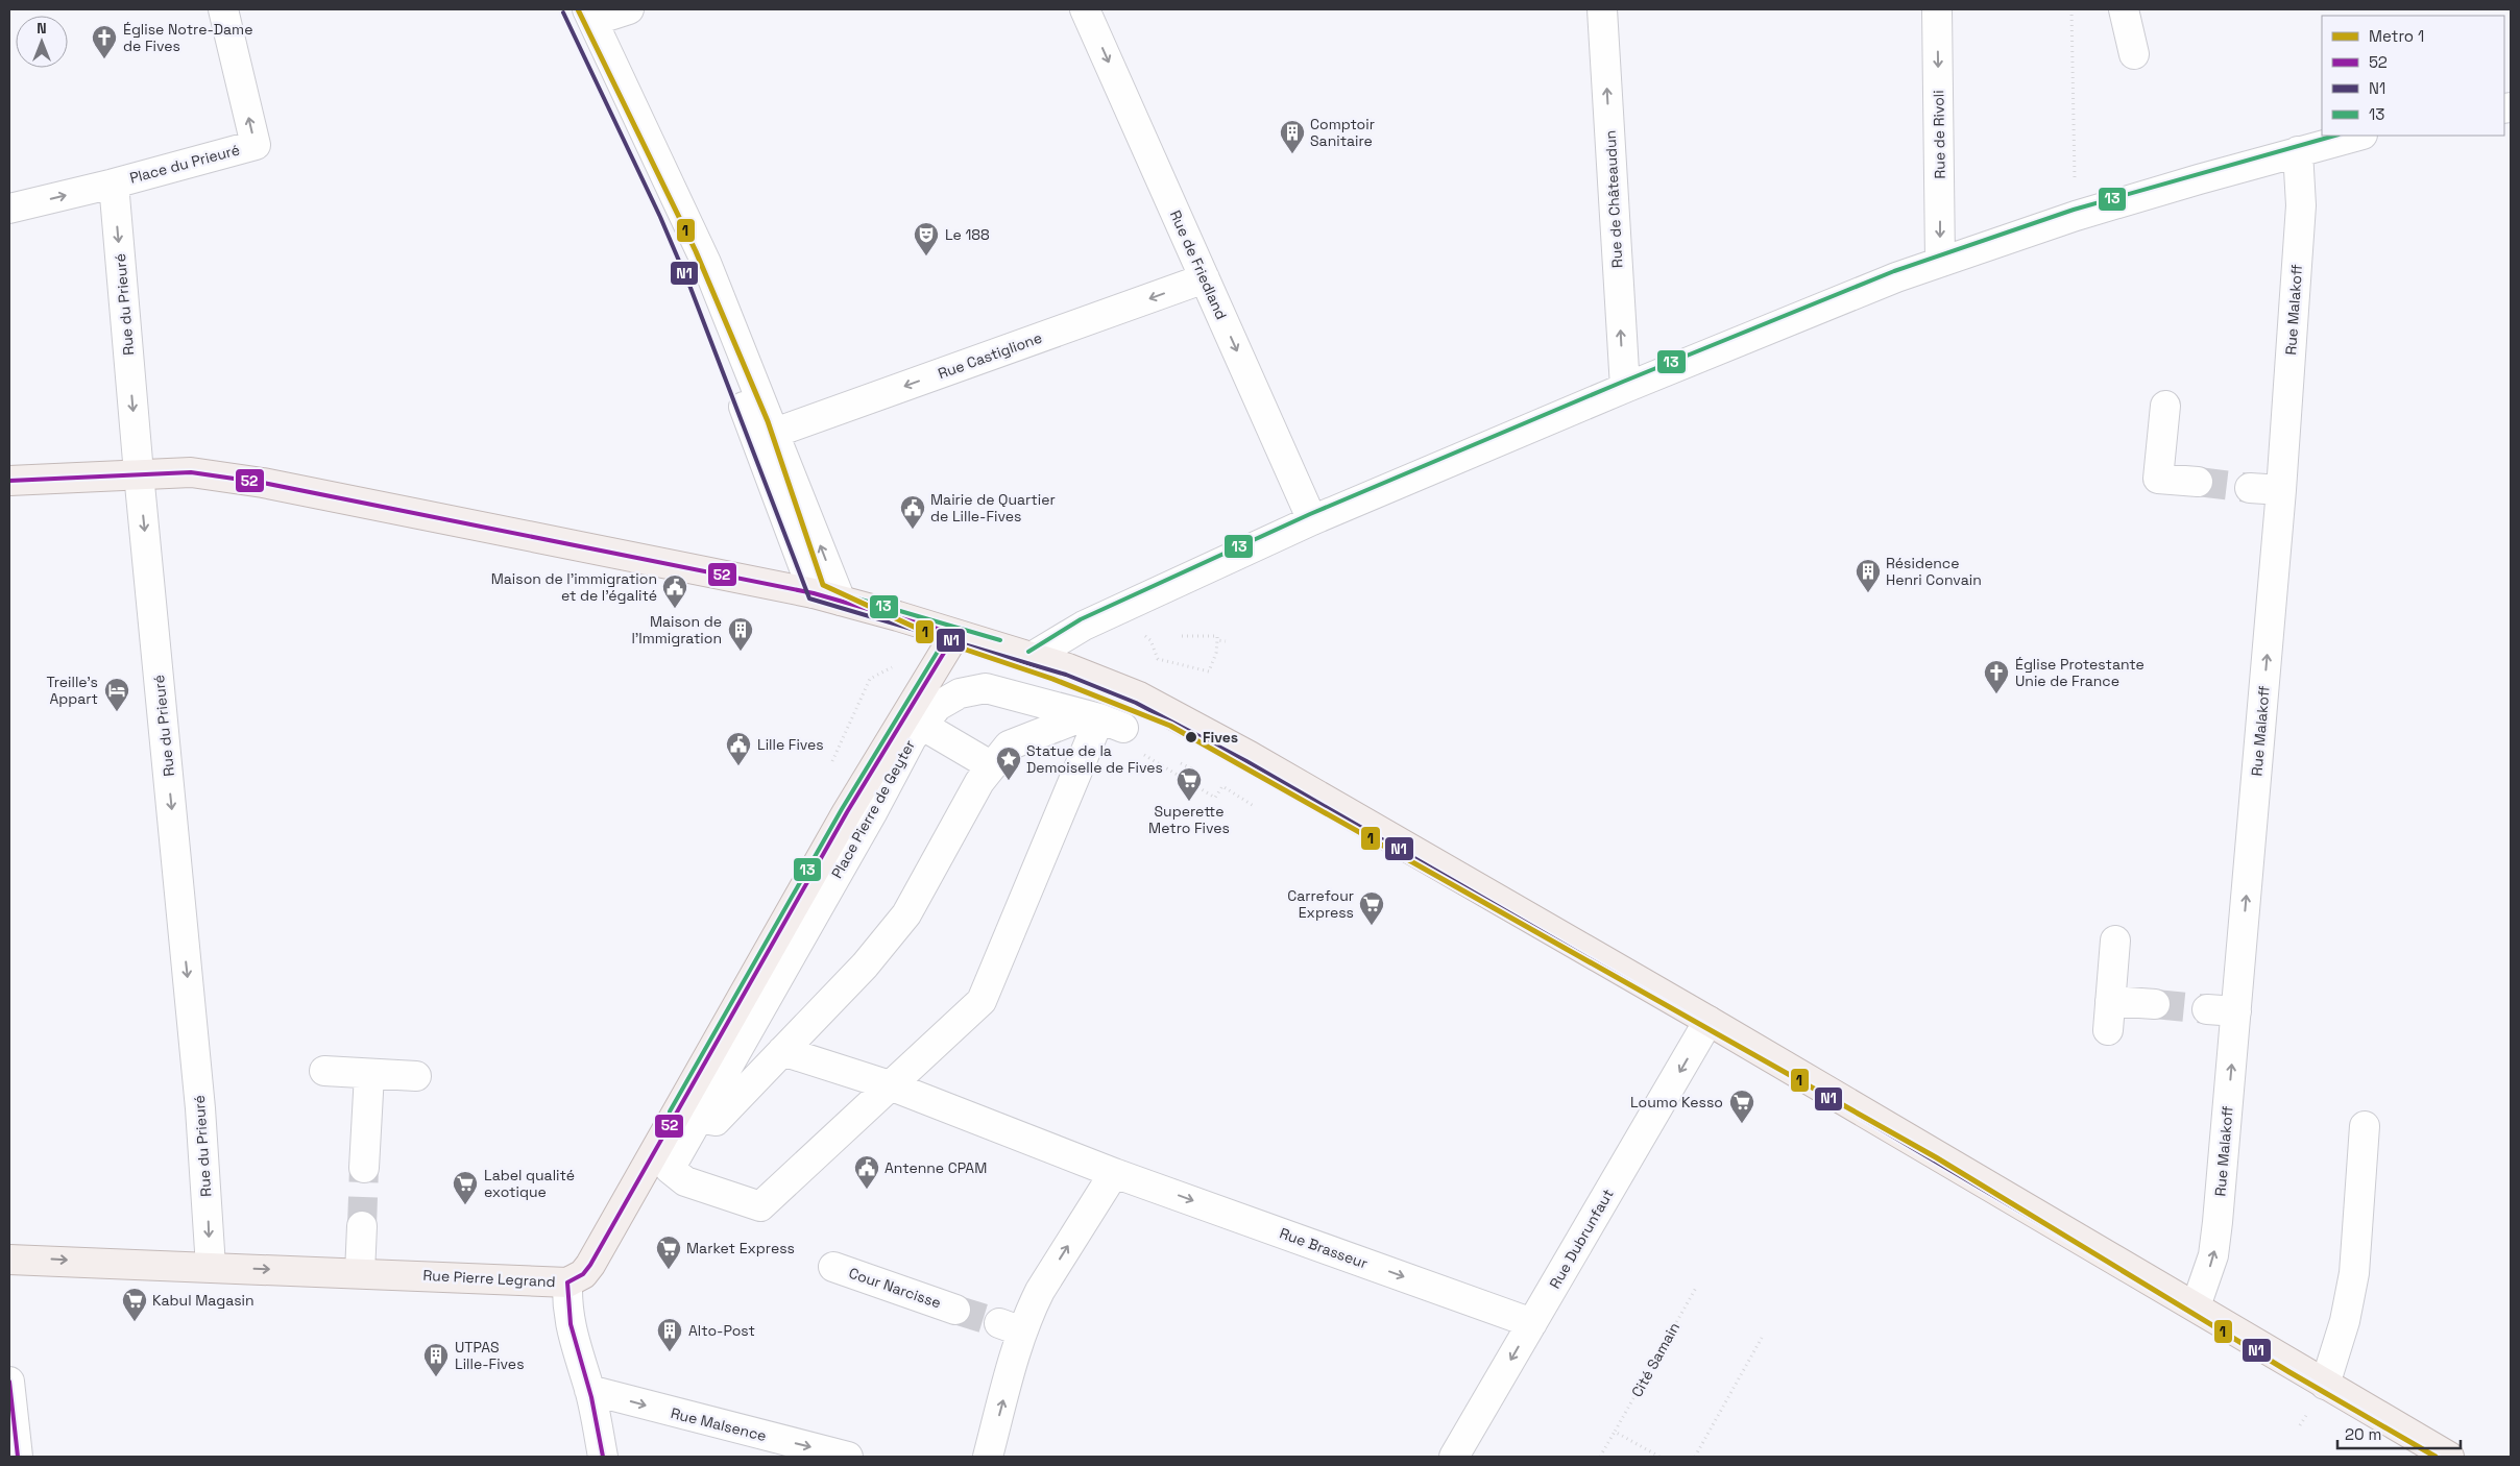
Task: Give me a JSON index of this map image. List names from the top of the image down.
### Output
{
  "streets": {
    "main road": ["Rue Pierre Legrand"],
    "street": [
      "Rue de Rivoli",
      "Place du Prieuré",
      "Rue de Châteaudun",
      "Rue de Friedland",
      "Rue du Prieuré",
      "Rue Malakoff",
      "Rue Castiglione",
      "Place Pierre de Geyter",
      "Rue Dubrunfaut",
      "Rue Brasseur",
      "Cour Narcisse",
      "Rue Malsence"
    ],
    "path": ["Cité Samain"]
  },
  "crossings": [
    ["Place du Prieuré", "Rue du Prieuré"],
    ["Rue de Friedland", "Rue Castiglione"],
    ["Rue du Prieuré", "Rue Pierre Legrand"],
    ["Place Pierre de Geyter", "Rue Brasseur"],
    ["Place Pierre de Geyter", "Rue Pierre Legrand"],
    ["Rue Dubrunfaut", "Rue Brasseur"]
  ],
  "one_way": [
    "Rue de Rivoli",
    "Rue de Châteaudun",
    "Rue de Friedland",
    "Rue du Prieuré",
    "Rue Castiglione",
    "Rue Dubrunfaut",
    "Rue Brasseur",
    "Rue Malsence"
  ],
  "places": {
    "church": ["Église Notre-Dame de Fives", "Église Protestante Unie de France"],
    "building": [
      "Comptoir Sanitaire",
      "Résidence Henri Convain",
      "Maison de l'Immigration",
      "Alto-Post",
      "UTPAS Lille-Fives"
    ],
    "theatre": ["Le 188"],
    "public building": [
      "Mairie de Quartier de Lille-Fives",
      "Maison de l’immigration et de l’égalité",
      "Lille Fives",
      "Antenne CPAM"
    ],
    "hotel": ["Treille's Appart"],
    "other": ["Fives"],
    "place": ["Statue de la Demoiselle de Fives"],
    "supermarket": [
      "Superette Metro Fives",
      "Carrefour Express",
      "Loumo Kesso",
      "Label qualité exotique",
      "Market Express",
      "Kabul Magasin"
    ]
  },
  "lines": [
    "metro line 1",
    "transit line N1",
    "transit line 13",
    "transit line 52"
  ],
  "legend": [
    "Metro 1",
    "52",
    "N1",
    "13"
  ],
  "scale_bar": "20 m",
  "north": "top"
}
